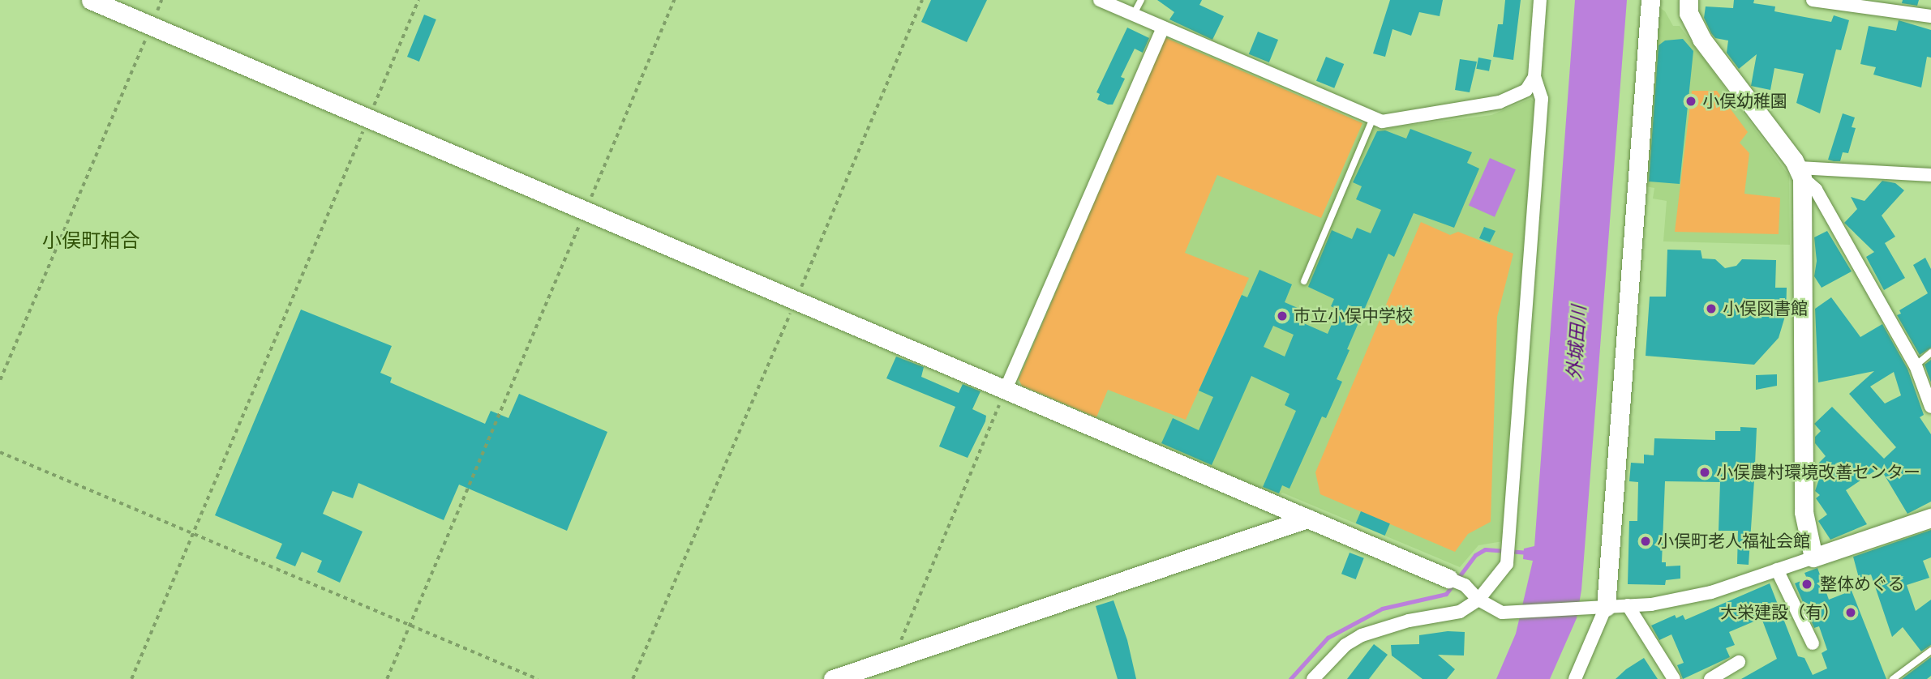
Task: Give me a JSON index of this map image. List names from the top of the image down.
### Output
{
  "districts": ["小俣町相合"],
  "water": ["外城田川"],
  "places": [
    "小俣幼稚園",
    "小俣図書館",
    "市立小俣中学校",
    "小俣農村環境改善センター",
    "小俣町老人福祉会館",
    "整体めぐる",
    "大栄建設（有）"
  ]
}
